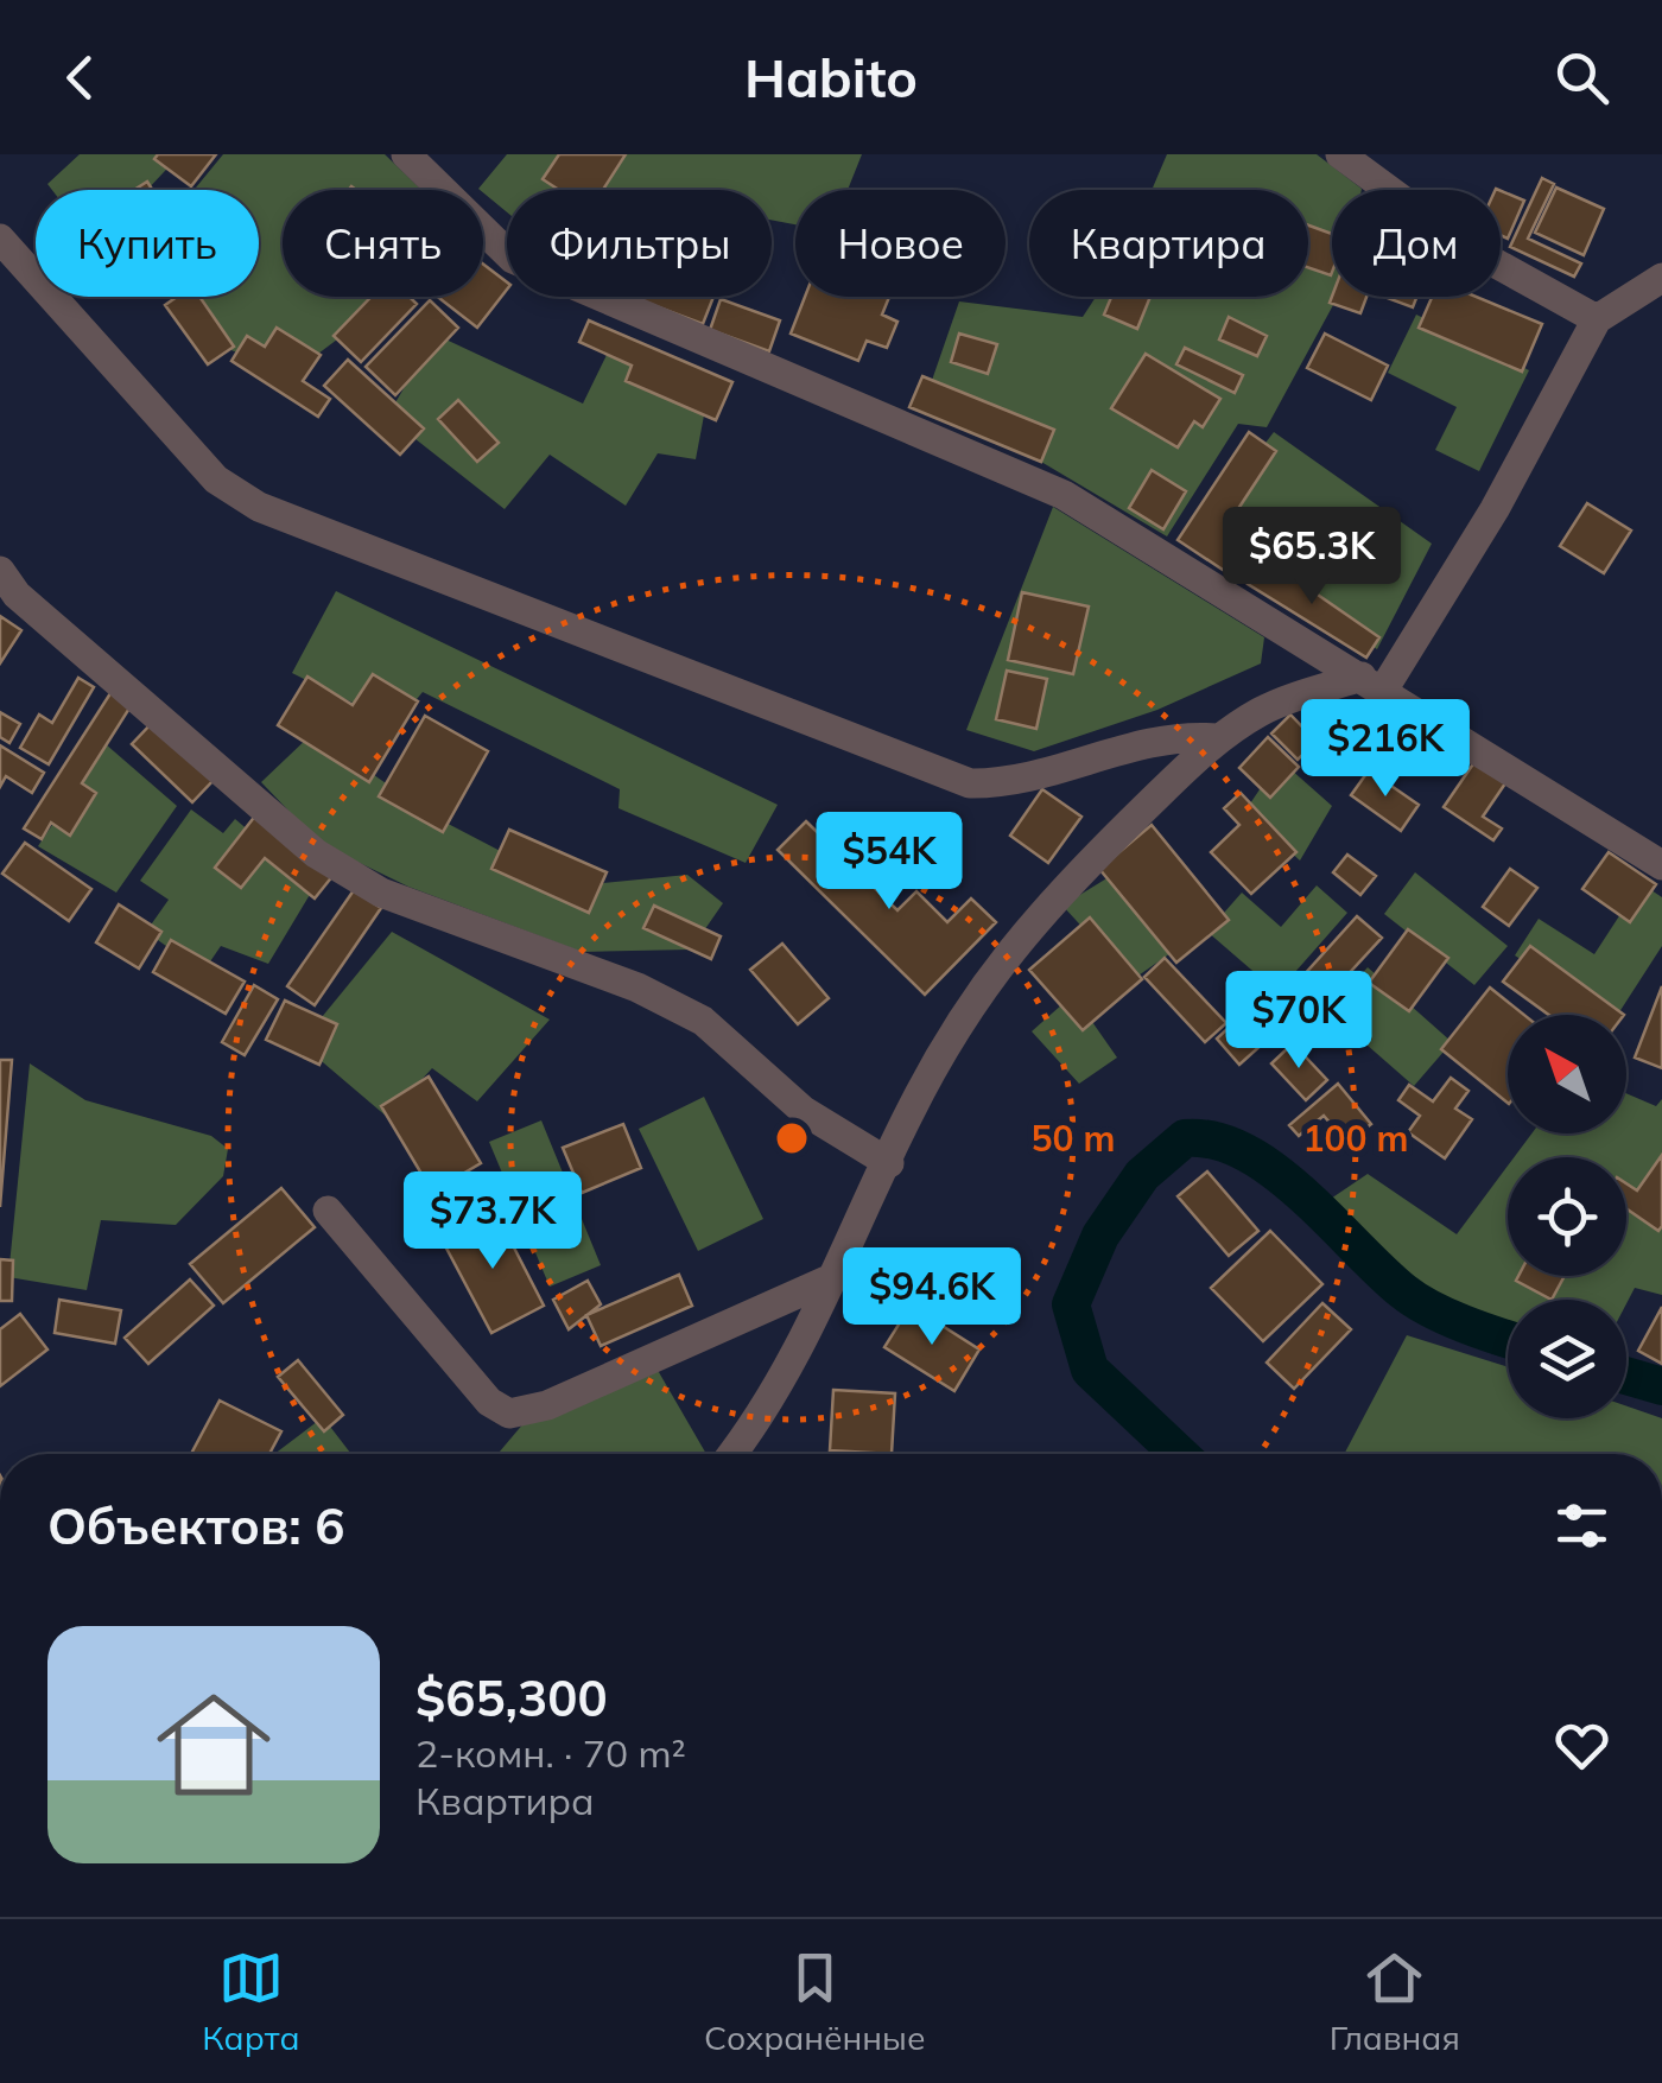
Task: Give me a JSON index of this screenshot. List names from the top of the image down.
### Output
{
  "north": "top left",
  "page": {
    "header": "Habito",
    "chip": [
      "Купить",
      "Снять",
      "Фильтры",
      "Новое",
      "Квартира",
      "Дом"
    ],
    "price": [
      "$65.3K",
      "$216K",
      "$54K",
      "$70K",
      "$73.7K",
      "$94.6K"
    ],
    "heading": "Объектов: 6",
    "list": [
      {
        "name": "$65,300",
        "note": "2-комн. · 70 m² · Квартира"
      }
    ],
    "tabs": ["Карта", "Сохранённые", "Главная"]
  },
  "rings": ["50 m", "100 m"]
}
